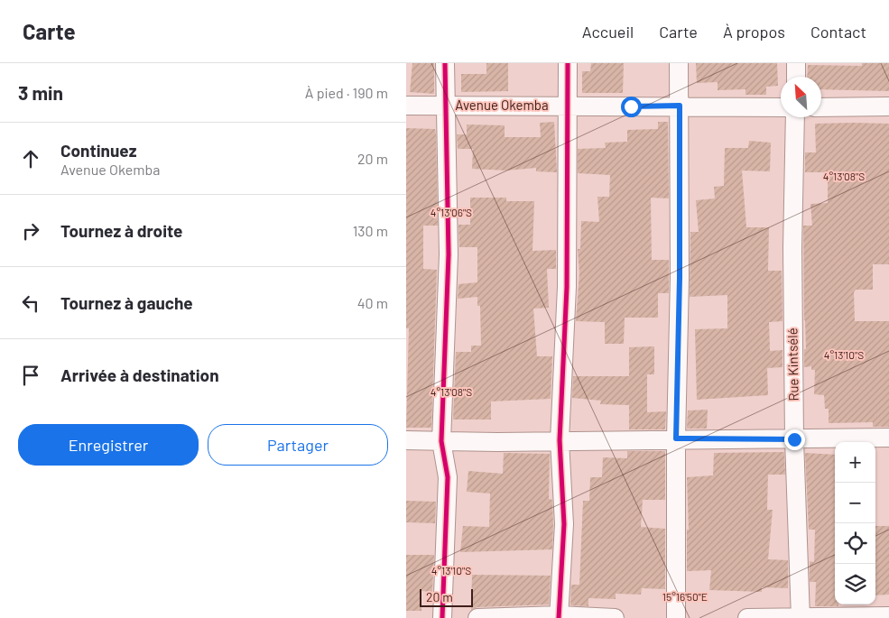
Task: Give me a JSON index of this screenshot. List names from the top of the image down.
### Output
{
  "streets": {
    "street": ["Avenue Okemba", "Rue Kintsélé"]
  },
  "scale_bar": "20 m",
  "north": "top left",
  "page": {
    "header": "Carte",
    "nav": [
      "Accueil",
      "Carte",
      "À propos",
      "Contact"
    ],
    "heading": ["3 min", "À pied · 190 m"],
    "list": [
      ["Continuez", "Avenue Okemba", "20 m"],
      ["Tournez à droite", "130 m"],
      ["Tournez à gauche", "40 m"],
      "Arrivée à destination"
    ],
    "buttons": ["Enregistrer", "Partager"],
    "map_buttons": ["+", "−"],
    "scale": "20 m"
  },
  "coordinates": [
    "4°13'08\"S",
    "4°13'06\"S",
    "4°13'10\"S",
    "15°16'50\"E"
  ]
}
